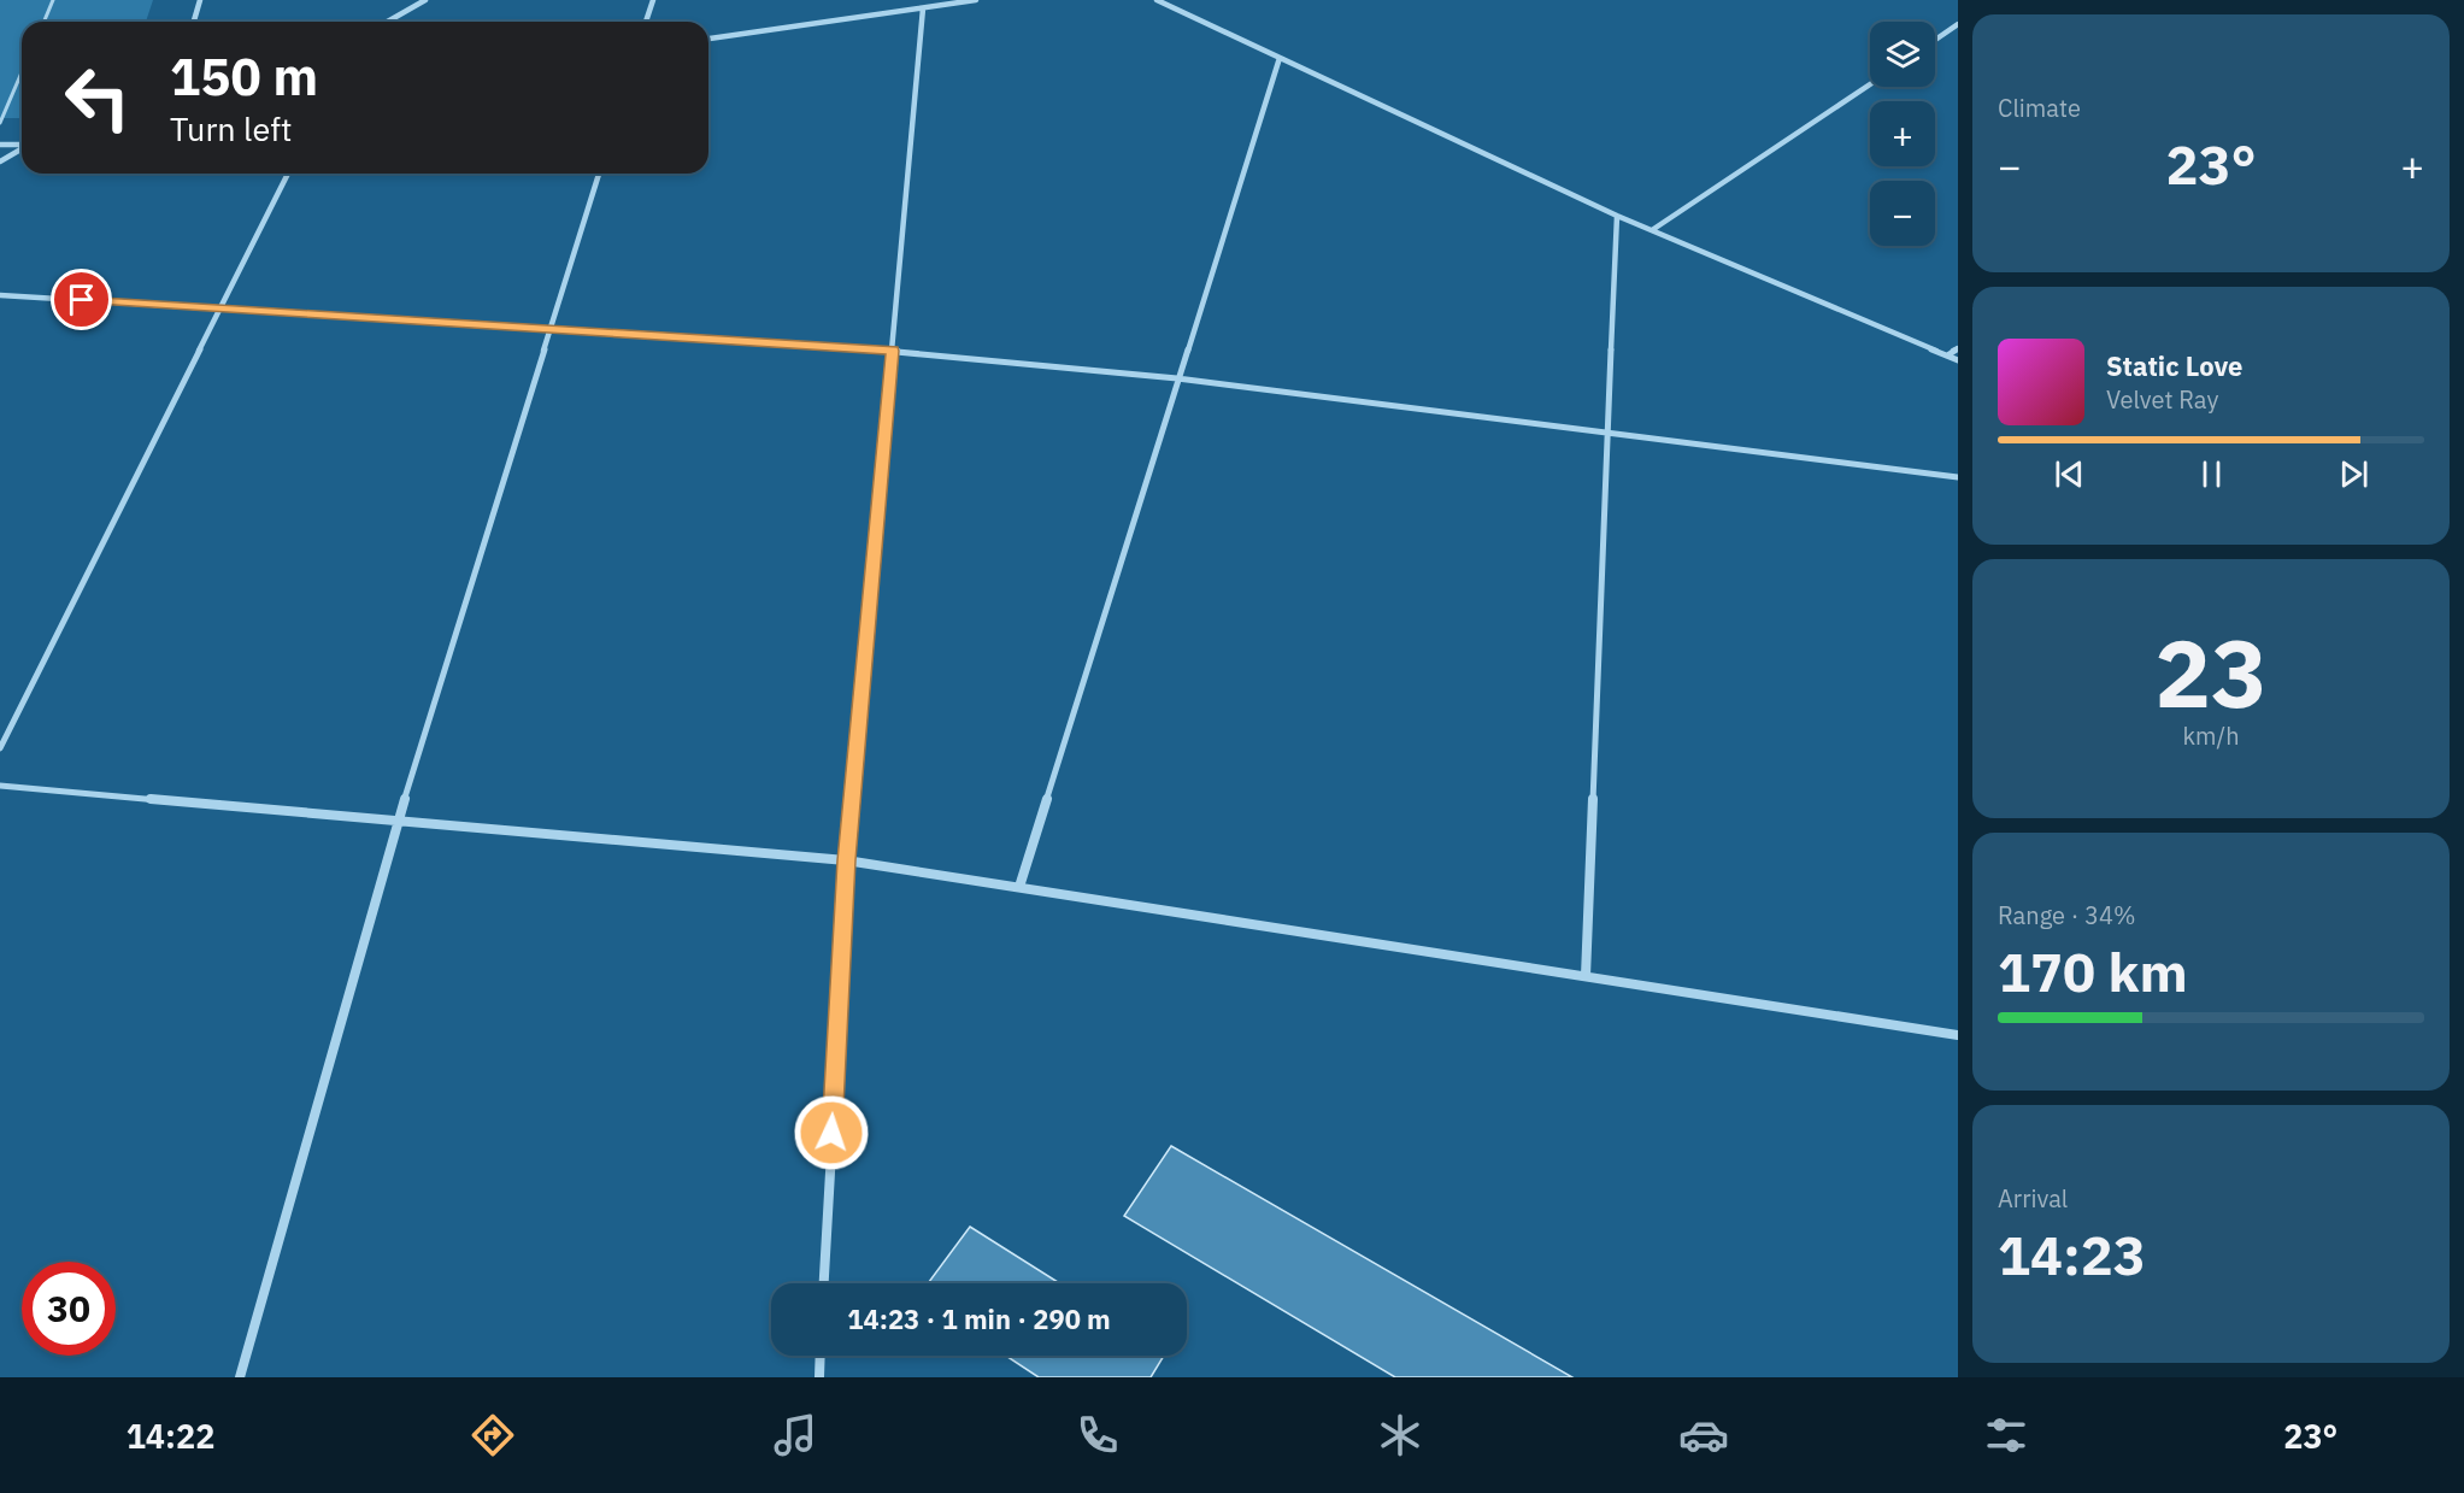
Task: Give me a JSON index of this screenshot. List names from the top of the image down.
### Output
{
  "page": {
    "tile": [
      "Climate",
      ["23", "km/h"],
      ["Range · 34%", "170 km"],
      ["Arrival", "14:23"]
    ],
    "map_buttons": ["+", "−"],
    "turn": ["150 m", "Turn left"],
    "heat": ["−", "23°", "+"],
    "song": ["Static Love", "Velvet Ray"],
    "limit": "30",
    "trip": "14:23 · 1 min · 290 m",
    "tabs": ["14:22", "23°"]
  }
}
